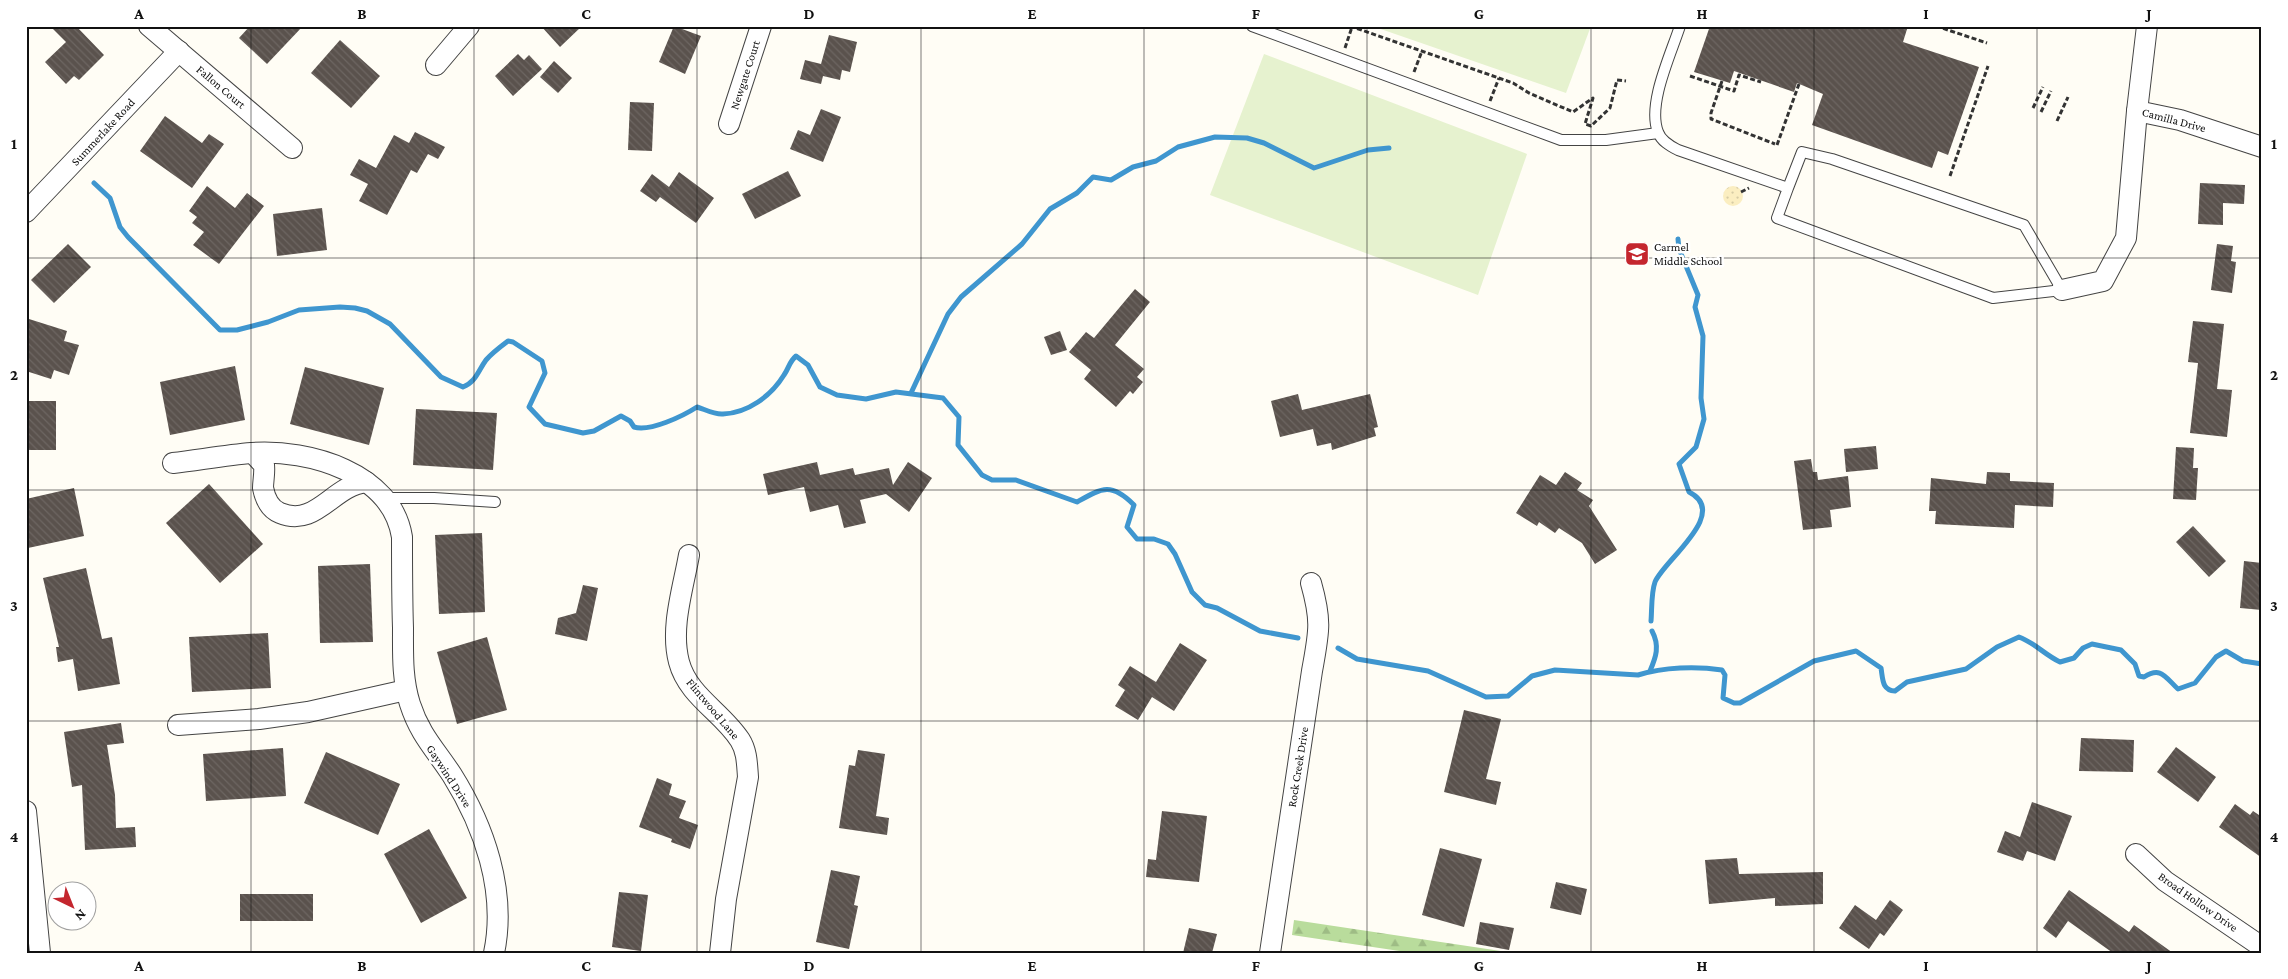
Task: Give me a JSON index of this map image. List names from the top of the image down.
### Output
{
  "streets": {
    "street": [
      "Newgate Court",
      "Fallon Court",
      "Camilla Drive",
      "Summerlake Road",
      "Flintwood Lane",
      "Rock Creek Drive",
      "Gaywind Drive",
      "Broad Hollow Drive"
    ]
  },
  "crossings": [
    ["Fallon Court", "Summerlake Road"]
  ],
  "places": {
    "school or university": ["Carmel Middle School"]
  },
  "north": "bottom right",
  "grid": {
    "columns": [
      "A",
      "B",
      "C",
      "D",
      "E",
      "F",
      "G",
      "H",
      "I",
      "J"
    ],
    "rows": [
      "1",
      "2",
      "3",
      "4"
    ]
  }
}
